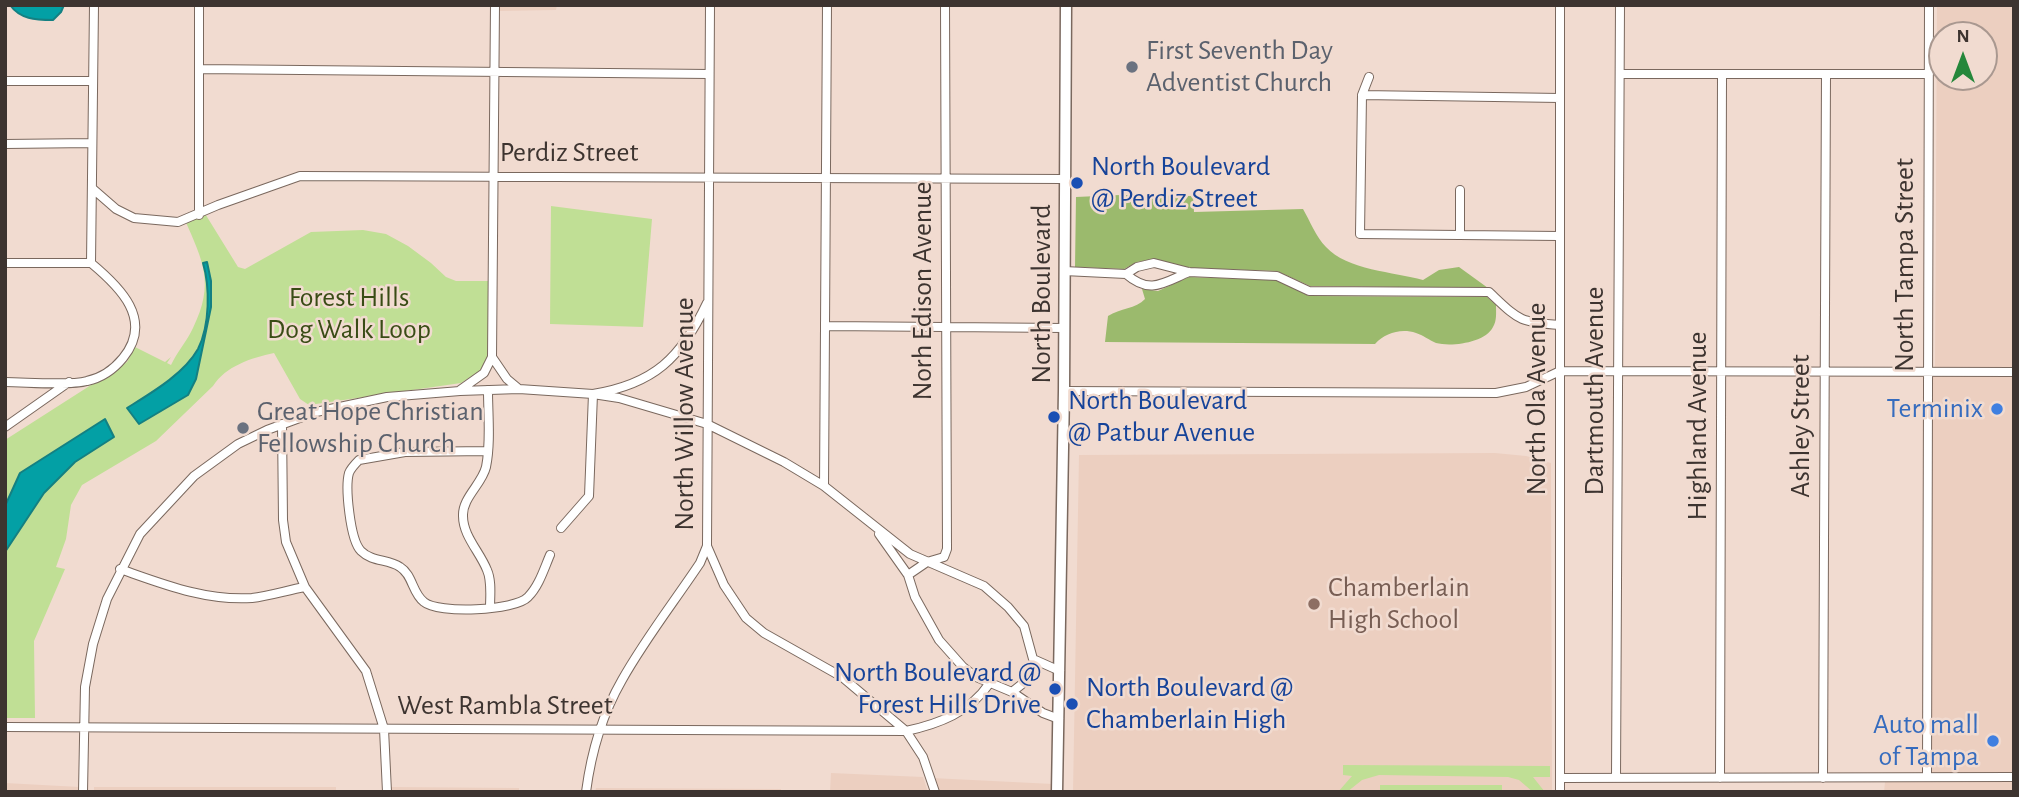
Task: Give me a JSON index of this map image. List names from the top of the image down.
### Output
{
  "streets": {
    "street": [
      "Perdiz Street",
      "North Tampa Street",
      "Norh Edison Avenue",
      "North Boulevard",
      "Dartmouth Avenue",
      "North Ola Avenue",
      "North Willow Avenue",
      "Highland Avenue",
      "Ashley Street",
      "West Rambla Street"
    ]
  },
  "crossings": [
    ["Perdiz Street", "Norh Edison Avenue"],
    ["Perdiz Street", "North Boulevard"],
    ["Perdiz Street", "North Willow Avenue"],
    ["North Willow Avenue", "West Rambla Street"]
  ],
  "parks": ["Forest Hills Dog Walk Loop"],
  "places": [
    "First Seventh Day Adventist Church",
    "North Boulevard @ Perdiz Street",
    "Terminix",
    "North Boulevard @ Patbur Avenue",
    "Great Hope Christian Fellowship Church",
    "Chamberlain High School",
    "North Boulevard @ Forest Hills Drive",
    "North Boulevard @ Chamberlain High",
    "Auto mall of Tampa"
  ],
  "north": "top"
}
